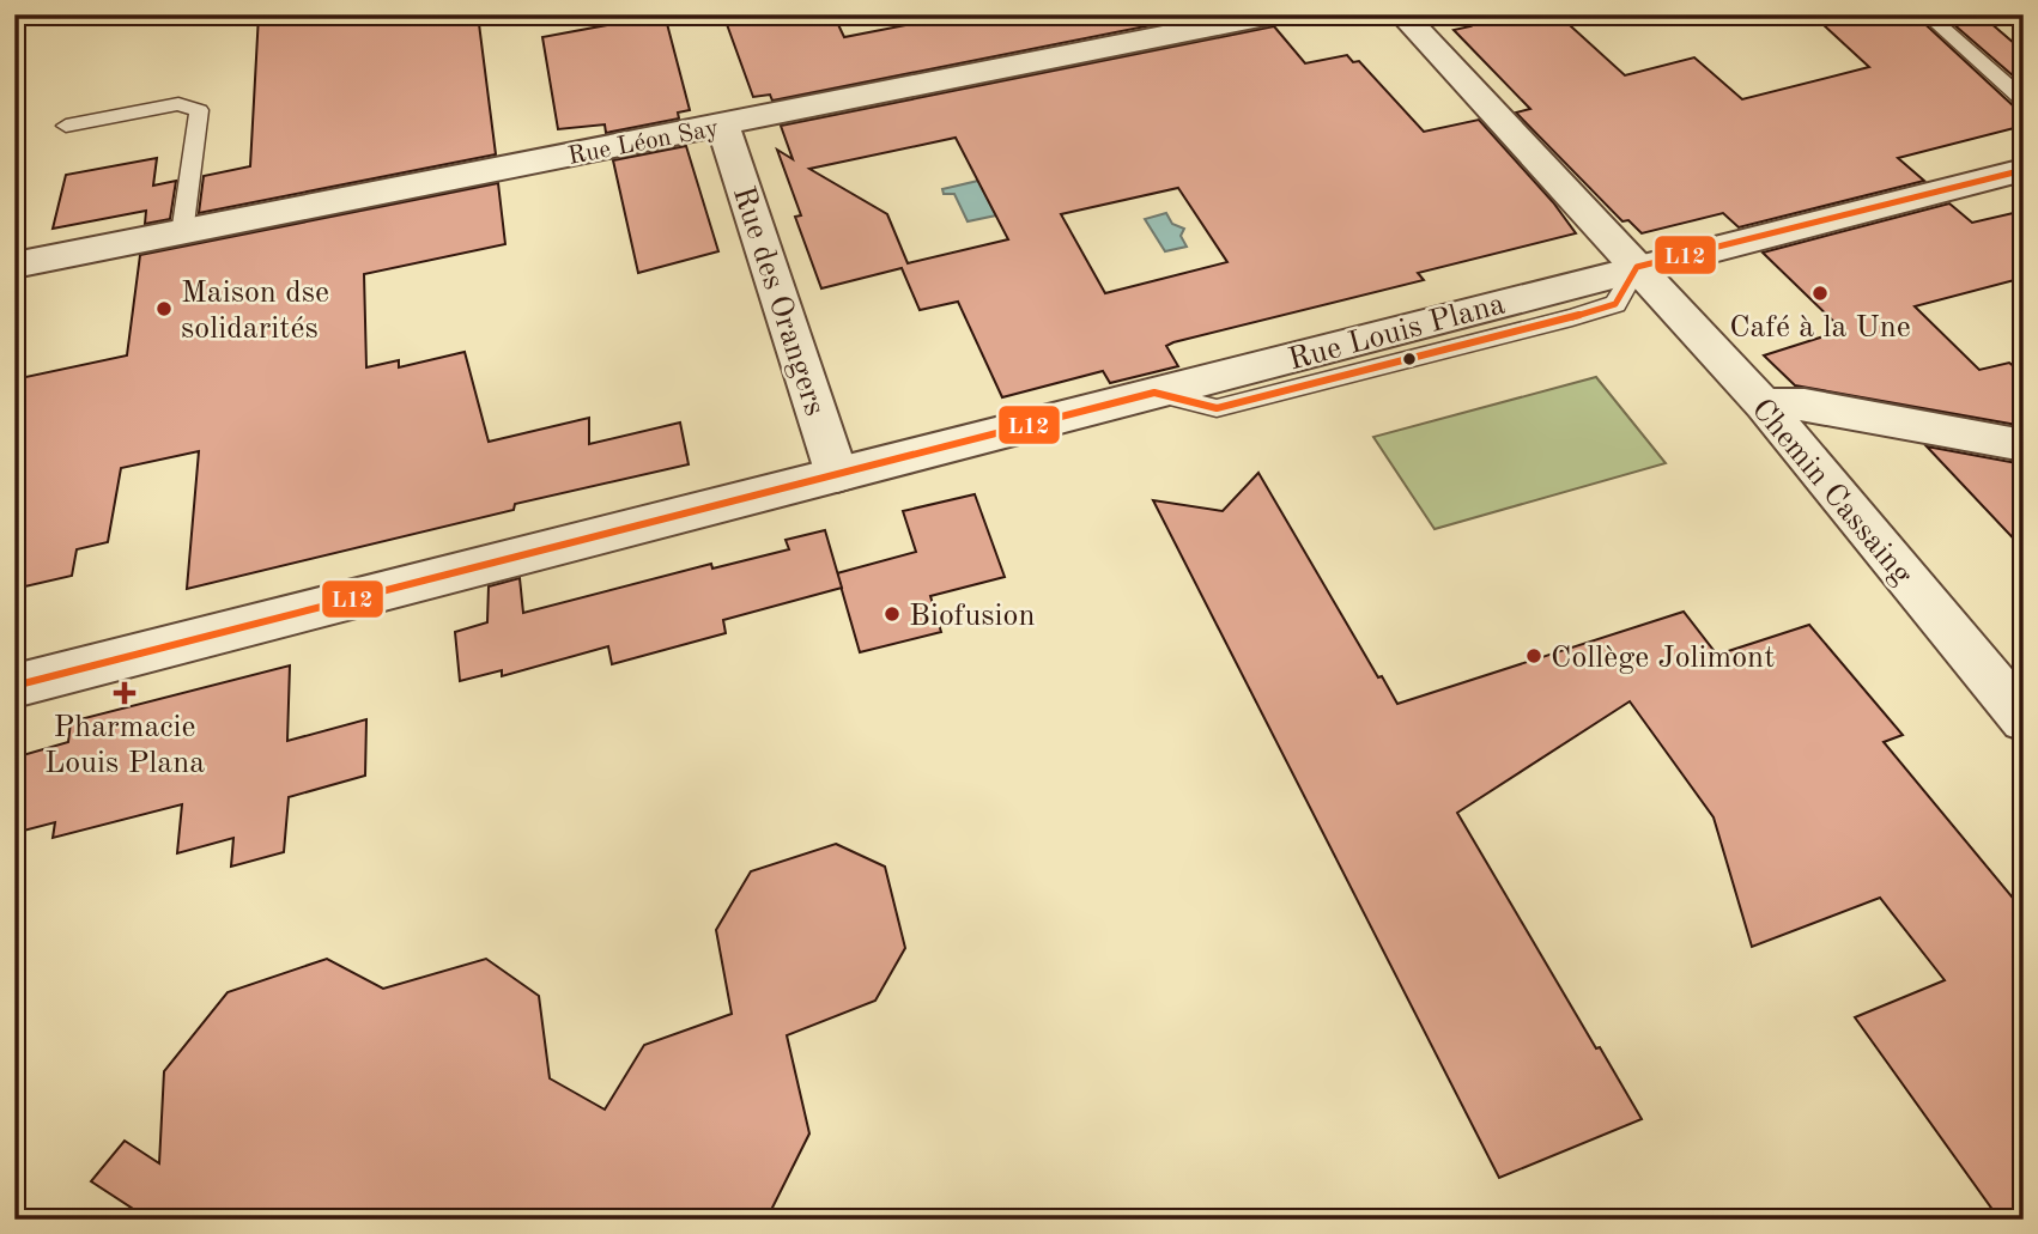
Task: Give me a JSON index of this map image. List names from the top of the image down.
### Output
{
  "streets": {
    "street": [
      "Rue Léon Say",
      "Rue des Orangers",
      "Rue Louis Plana",
      "Chemin Cassaing"
    ]
  },
  "crossings": [
    ["Rue Léon Say", "Rue des Orangers"],
    ["Rue des Orangers", "Rue Louis Plana"],
    ["Rue Louis Plana", "Chemin Cassaing"]
  ],
  "places": {
    "other": [
      "Café à la Une",
      "Maison dse solidarités",
      "Biofusion",
      "Collège Jolimont"
    ],
    "health": ["Pharmacie Louis Plana"]
  },
  "lines": ["transit line L12"]
}
